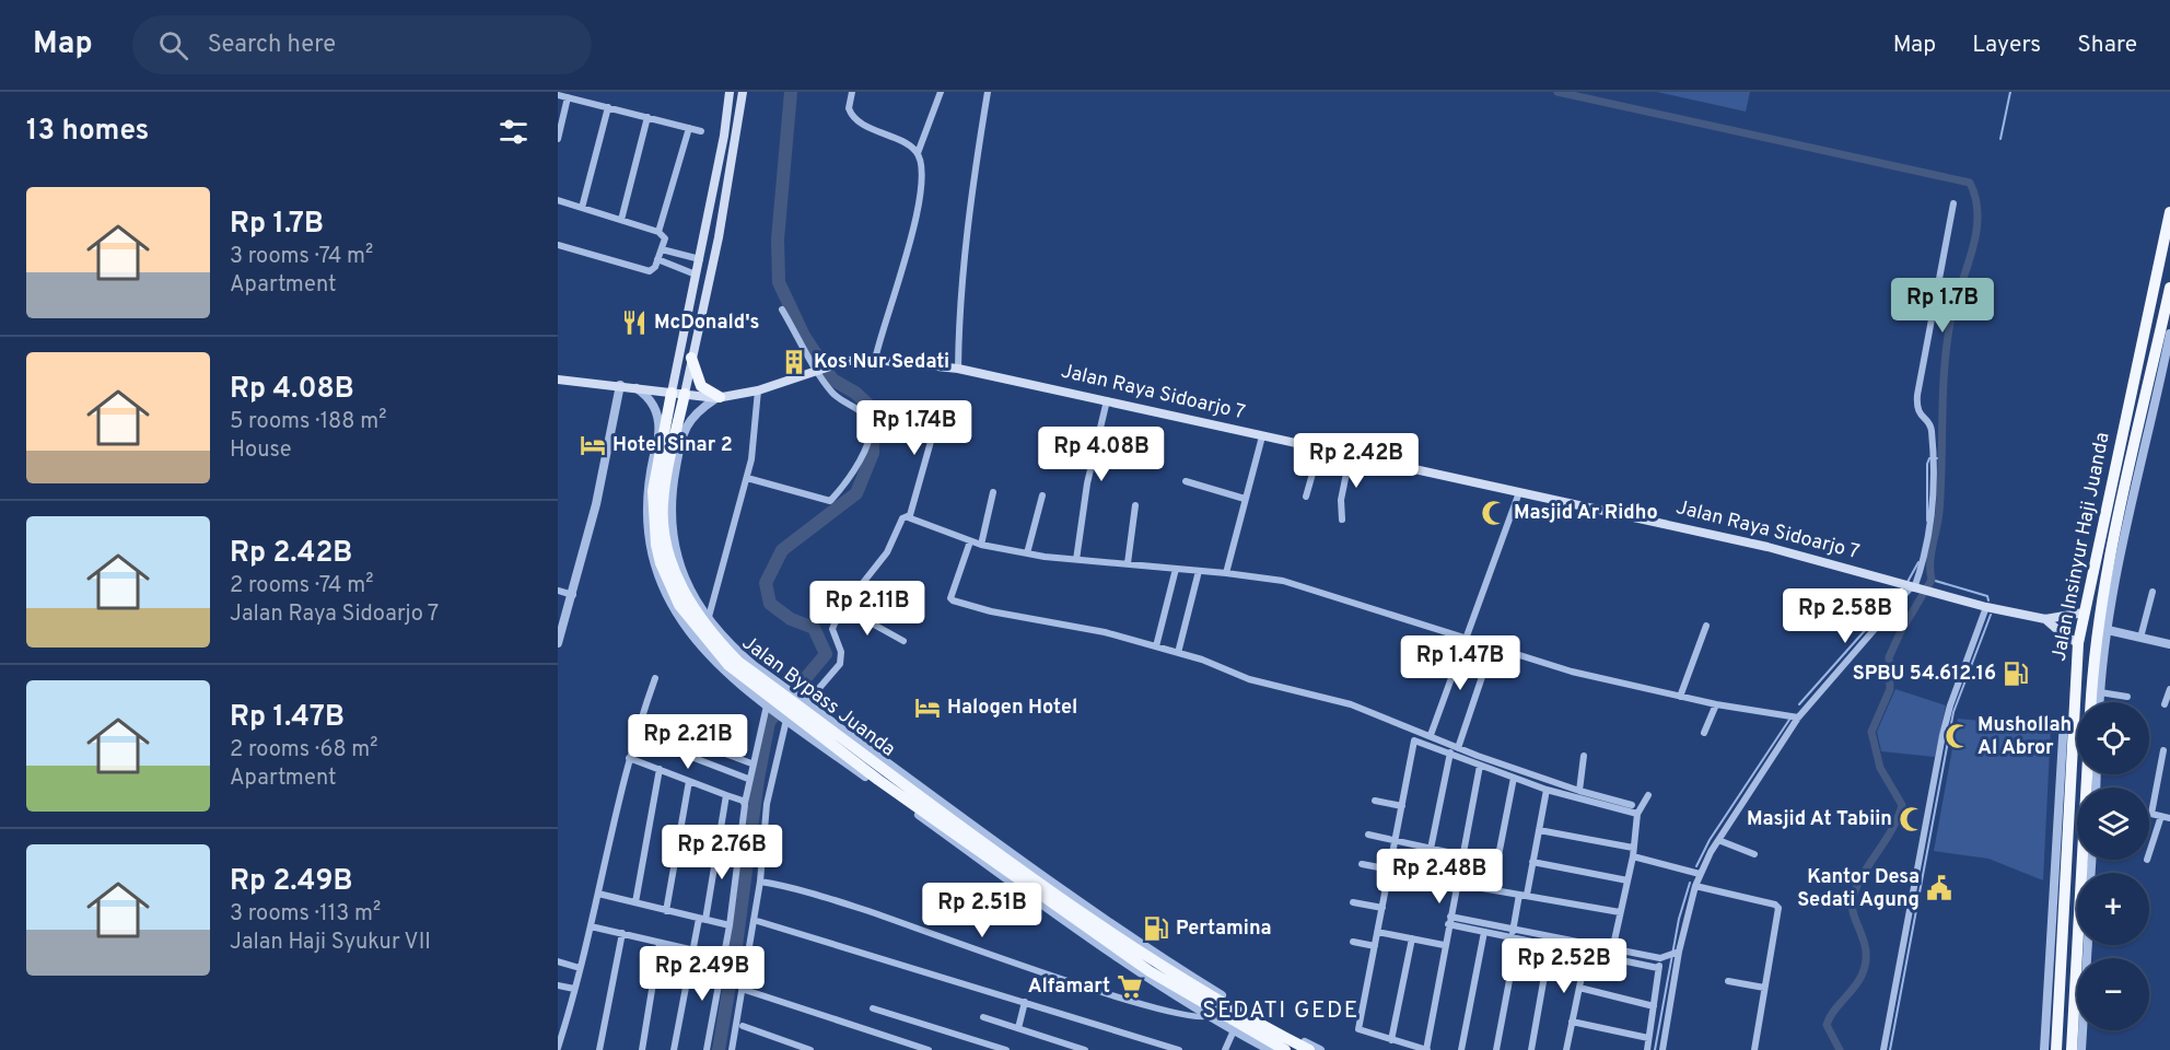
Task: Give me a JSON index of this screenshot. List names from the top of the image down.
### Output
{
  "streets": {
    "highway": ["Jalan Insinyur Haji Juanda", "Jalan Bypass Juanda"],
    "main road": ["Jalan Raya Sidoarjo 7"]
  },
  "crossings": [
    ["Jalan Raya Sidoarjo 7", "Jalan Insinyur Haji Juanda"],
    ["Jalan Raya Sidoarjo 7", "Jalan Bypass Juanda"]
  ],
  "districts": ["SEDATI GEDE"],
  "places": {
    "restaurant": ["McDonald's"],
    "building": ["Kos Nur Sedati"],
    "hotel": ["Hotel Sinar 2", "Halogen Hotel"],
    "mosque": ["Masjid Ar Ridho", "Mushollah Al Abror", "Masjid At Tabiin"],
    "fuel station": ["SPBU 54.612.16", "Pertamina"],
    "public building": ["Kantor Desa Sedati Agung"],
    "supermarket": ["Alfamart"]
  },
  "page": {
    "header": "Map",
    "search": "Search here",
    "nav": ["Map", "Layers", "Share"],
    "heading": "13 homes",
    "list": [
      {
        "name": "Rp 1.7B",
        "note": "3 rooms · 74 m² · Apartment"
      },
      {
        "name": "Rp 4.08B",
        "note": "5 rooms · 188 m² · House"
      },
      {
        "name": "Rp 2.42B",
        "note": "2 rooms · 74 m² · Jalan Raya Sidoarjo 7"
      },
      {
        "name": "Rp 1.47B",
        "note": "2 rooms · 68 m² · Apartment"
      },
      {
        "name": "Rp 2.49B",
        "note": "3 rooms · 113 m² · Jalan Haji Syukur VII"
      }
    ],
    "price": [
      "Rp 1.7B",
      "Rp 1.74B",
      "Rp 4.08B",
      "Rp 2.42B",
      "Rp 2.11B",
      "Rp 2.58B",
      "Rp 1.47B",
      "Rp 2.21B",
      "Rp 2.76B",
      "Rp 2.48B",
      "Rp 2.51B",
      "Rp 2.52B",
      "Rp 2.49B"
    ],
    "map_buttons": ["+", "−"]
  }
}
